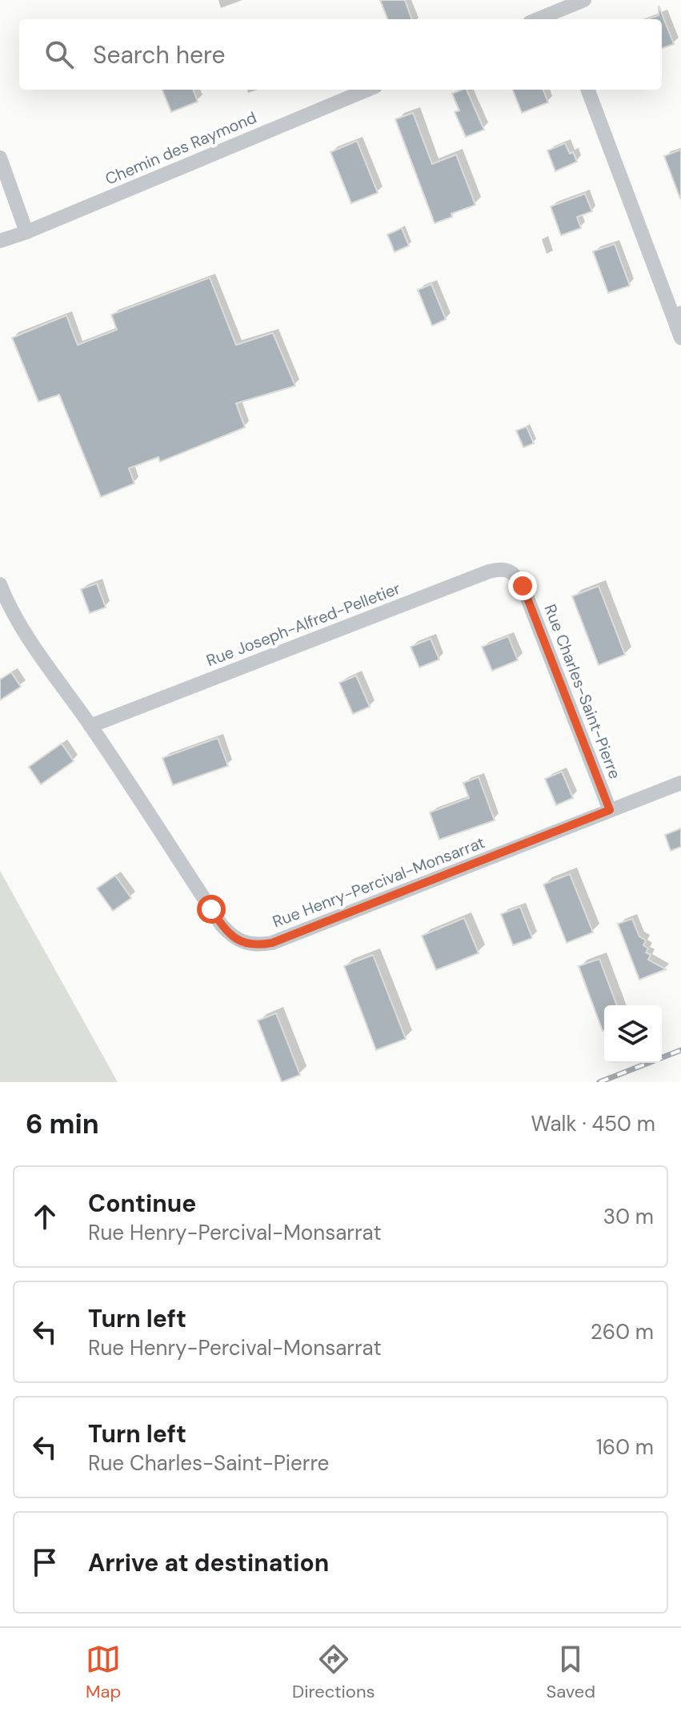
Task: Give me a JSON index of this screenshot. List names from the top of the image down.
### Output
{
  "streets": {
    "street": [
      "Chemin des Raymond",
      "Rue Joseph-Alfred-Pelletier",
      "Rue Charles-Saint-Pierre",
      "Rue Henry-Percival-Monsarrat"
    ]
  },
  "crossings": [
    ["Rue Joseph-Alfred-Pelletier", "Rue Charles-Saint-Pierre"],
    ["Rue Joseph-Alfred-Pelletier", "Rue Henry-Percival-Monsarrat"],
    ["Rue Charles-Saint-Pierre", "Rue Henry-Percival-Monsarrat"]
  ],
  "page": {
    "search": "Search here",
    "heading": ["6 min", "Walk · 450 m"],
    "list": [
      ["Continue", "Rue Henry-Percival-Monsarrat", "30 m"],
      ["Turn left", "Rue Henry-Percival-Monsarrat", "260 m"],
      ["Turn left", "Rue Charles-Saint-Pierre", "160 m"],
      "Arrive at destination"
    ],
    "nav": ["Map", "Directions", "Saved"]
  }
}
